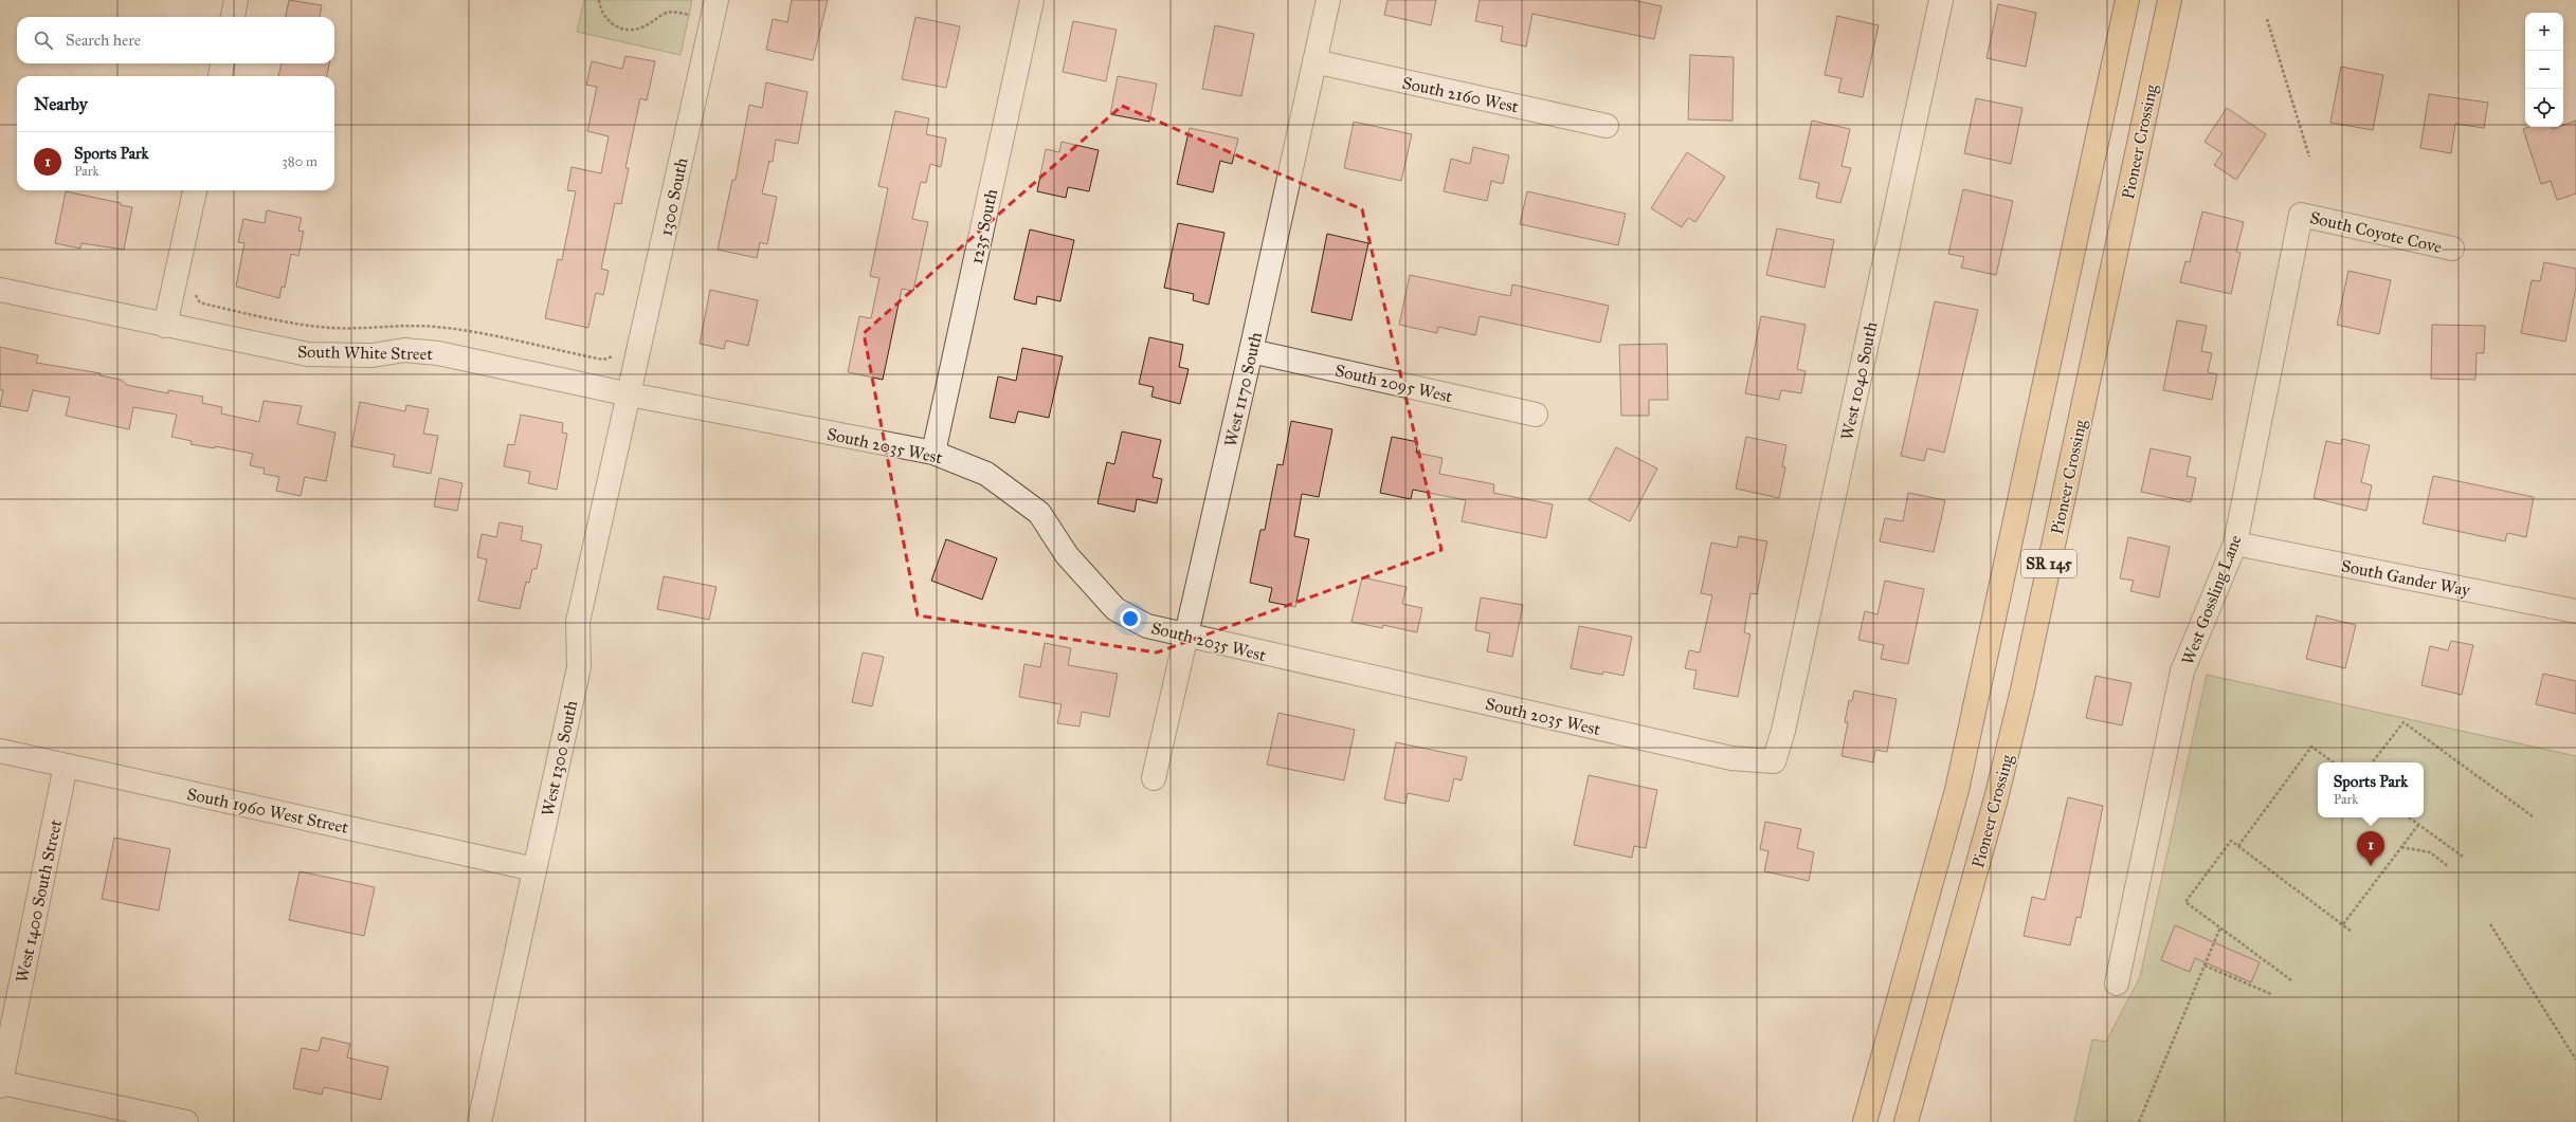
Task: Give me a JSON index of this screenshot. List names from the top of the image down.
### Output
{
  "streets": {
    "highway": ["Pioneer Crossing", "SR 145"],
    "street": [
      "South 2160 West",
      "1300 South",
      "1235 South",
      "South Coyote Cove",
      "South White Street",
      "West 1040 South",
      "South 2095 West",
      "West 1170 South",
      "South 2035 West",
      "South Gander Way",
      "West Gossling Lane",
      "West 1300 South",
      "South 1960 West Street",
      "West 1400 South Street"
    ]
  },
  "crossings": [
    ["South 2160 West", "West 1170 South"],
    ["1300 South", "South White Street"],
    ["1300 South", "South 2035 West"],
    ["1300 South", "West 1300 South"],
    ["1235 South", "South 2035 West"],
    ["South Coyote Cove", "West Gossling Lane"],
    ["South White Street", "South 2035 West"],
    ["South White Street", "West 1300 South"],
    ["West 1040 South", "South 2035 West"],
    ["South 2095 West", "West 1170 South"],
    ["West 1170 South", "South 2035 West"],
    ["South 2035 West", "West 1300 South"],
    ["South Gander Way", "West Gossling Lane"],
    ["West 1300 South", "South 1960 West Street"],
    ["South 1960 West Street", "West 1400 South Street"]
  ],
  "page": {
    "map_buttons": ["+", "−"],
    "search": "Search here",
    "heading": "Nearby",
    "list": [
      {
        "mark": "1",
        "name": "Sports Park",
        "note": "Park",
        "value": "380 m"
      }
    ],
    "popup": ["Sports Park", "Park"],
    "pins": "1"
  }
}
